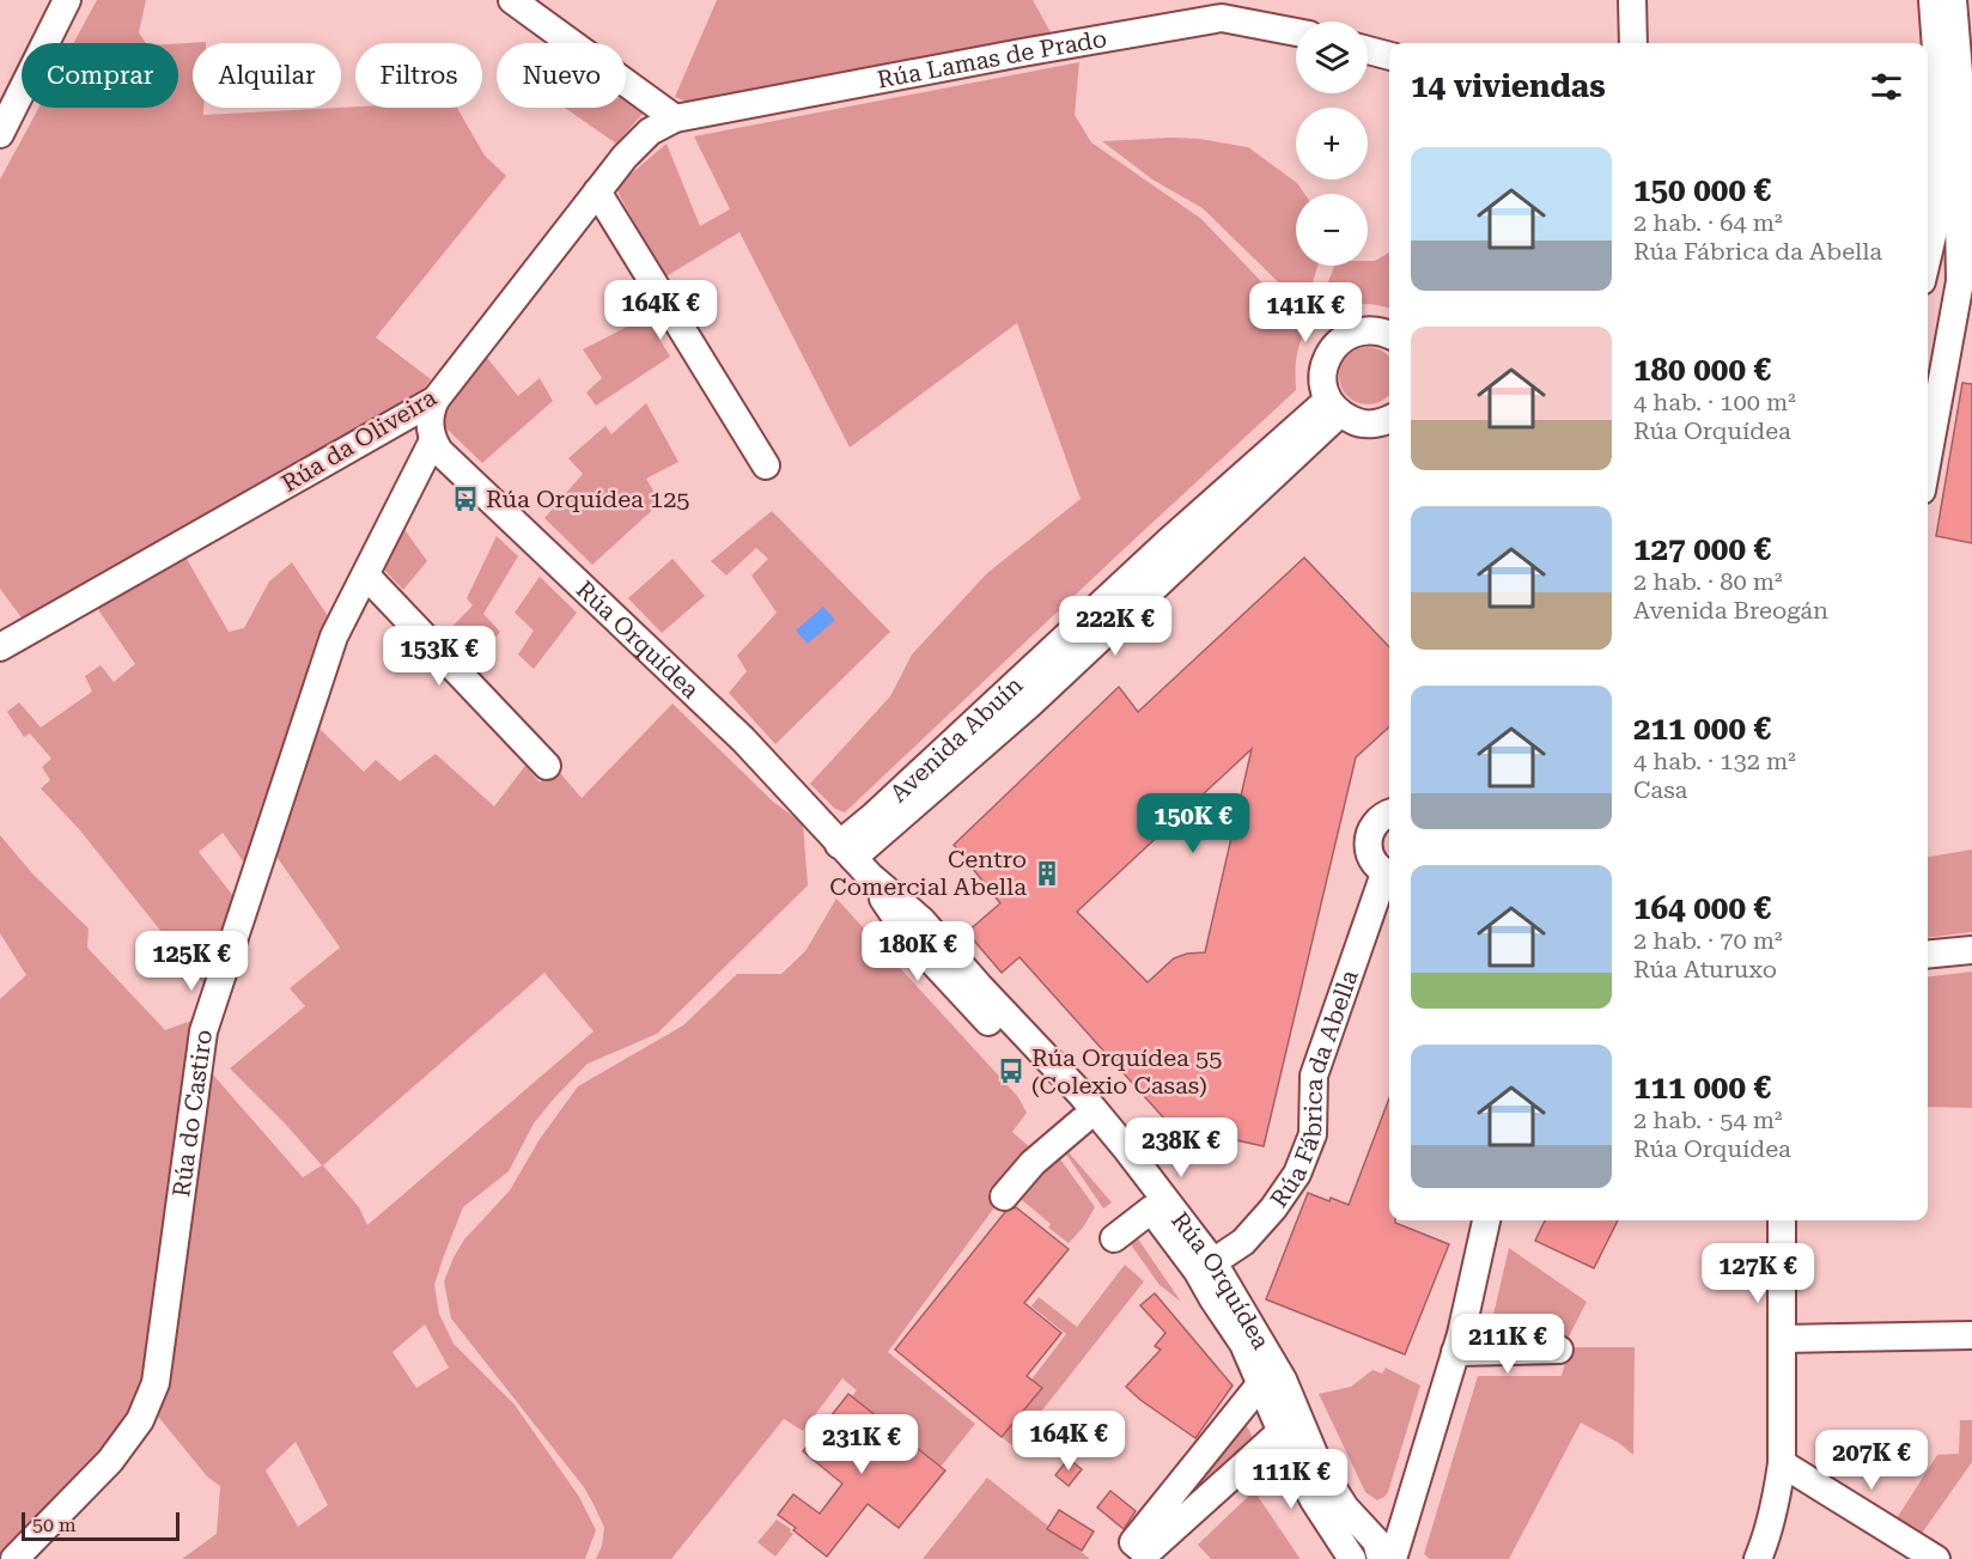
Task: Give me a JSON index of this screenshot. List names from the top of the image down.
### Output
{
  "streets": {
    "street": [
      "Rúa Lamas de Prado",
      "Rúa da Oliveira",
      "Rúa Orquídea",
      "Avenida Abuín",
      "Rúa Fábrica da Abella",
      "Rúa do Castiro"
    ]
  },
  "crossings": [
    ["Rúa Lamas de Prado", "Rúa da Oliveira"],
    ["Rúa Orquídea", "Avenida Abuín"],
    ["Rúa Orquídea", "Rúa Fábrica da Abella"],
    ["Rúa Orquídea", "Rúa do Castiro"]
  ],
  "places": {
    "bus stop": ["Rúa Orquídea 125", "Rúa Orquídea 55 (Colexio Casas)"],
    "building": ["Centro Comercial Abella"]
  },
  "scale_bar": "50 m",
  "page": {
    "map_buttons": ["+", "−"],
    "chip": [
      "Comprar",
      "Alquilar",
      "Filtros",
      "Nuevo"
    ],
    "heading": "14 viviendas",
    "list": [
      {
        "name": "150 000 €",
        "note": "2 hab. · 64 m² · Rúa Fábrica da Abella"
      },
      {
        "name": "180 000 €",
        "note": "4 hab. · 100 m² · Rúa Orquídea"
      },
      {
        "name": "127 000 €",
        "note": "2 hab. · 80 m² · Avenida Breogán"
      },
      {
        "name": "211 000 €",
        "note": "4 hab. · 132 m² · Casa"
      },
      {
        "name": "164 000 €",
        "note": "2 hab. · 70 m² · Rúa Aturuxo"
      },
      {
        "name": "111 000 €",
        "note": "2 hab. · 54 m² · Rúa Orquídea"
      }
    ],
    "price": [
      "164K €",
      "141K €",
      "222K €",
      "153K €",
      "150K €",
      "180K €",
      "125K €",
      "238K €",
      "127K €",
      "211K €",
      "164K €",
      "231K €",
      "207K €",
      "111K €"
    ],
    "scale": "50 m"
  }
}
